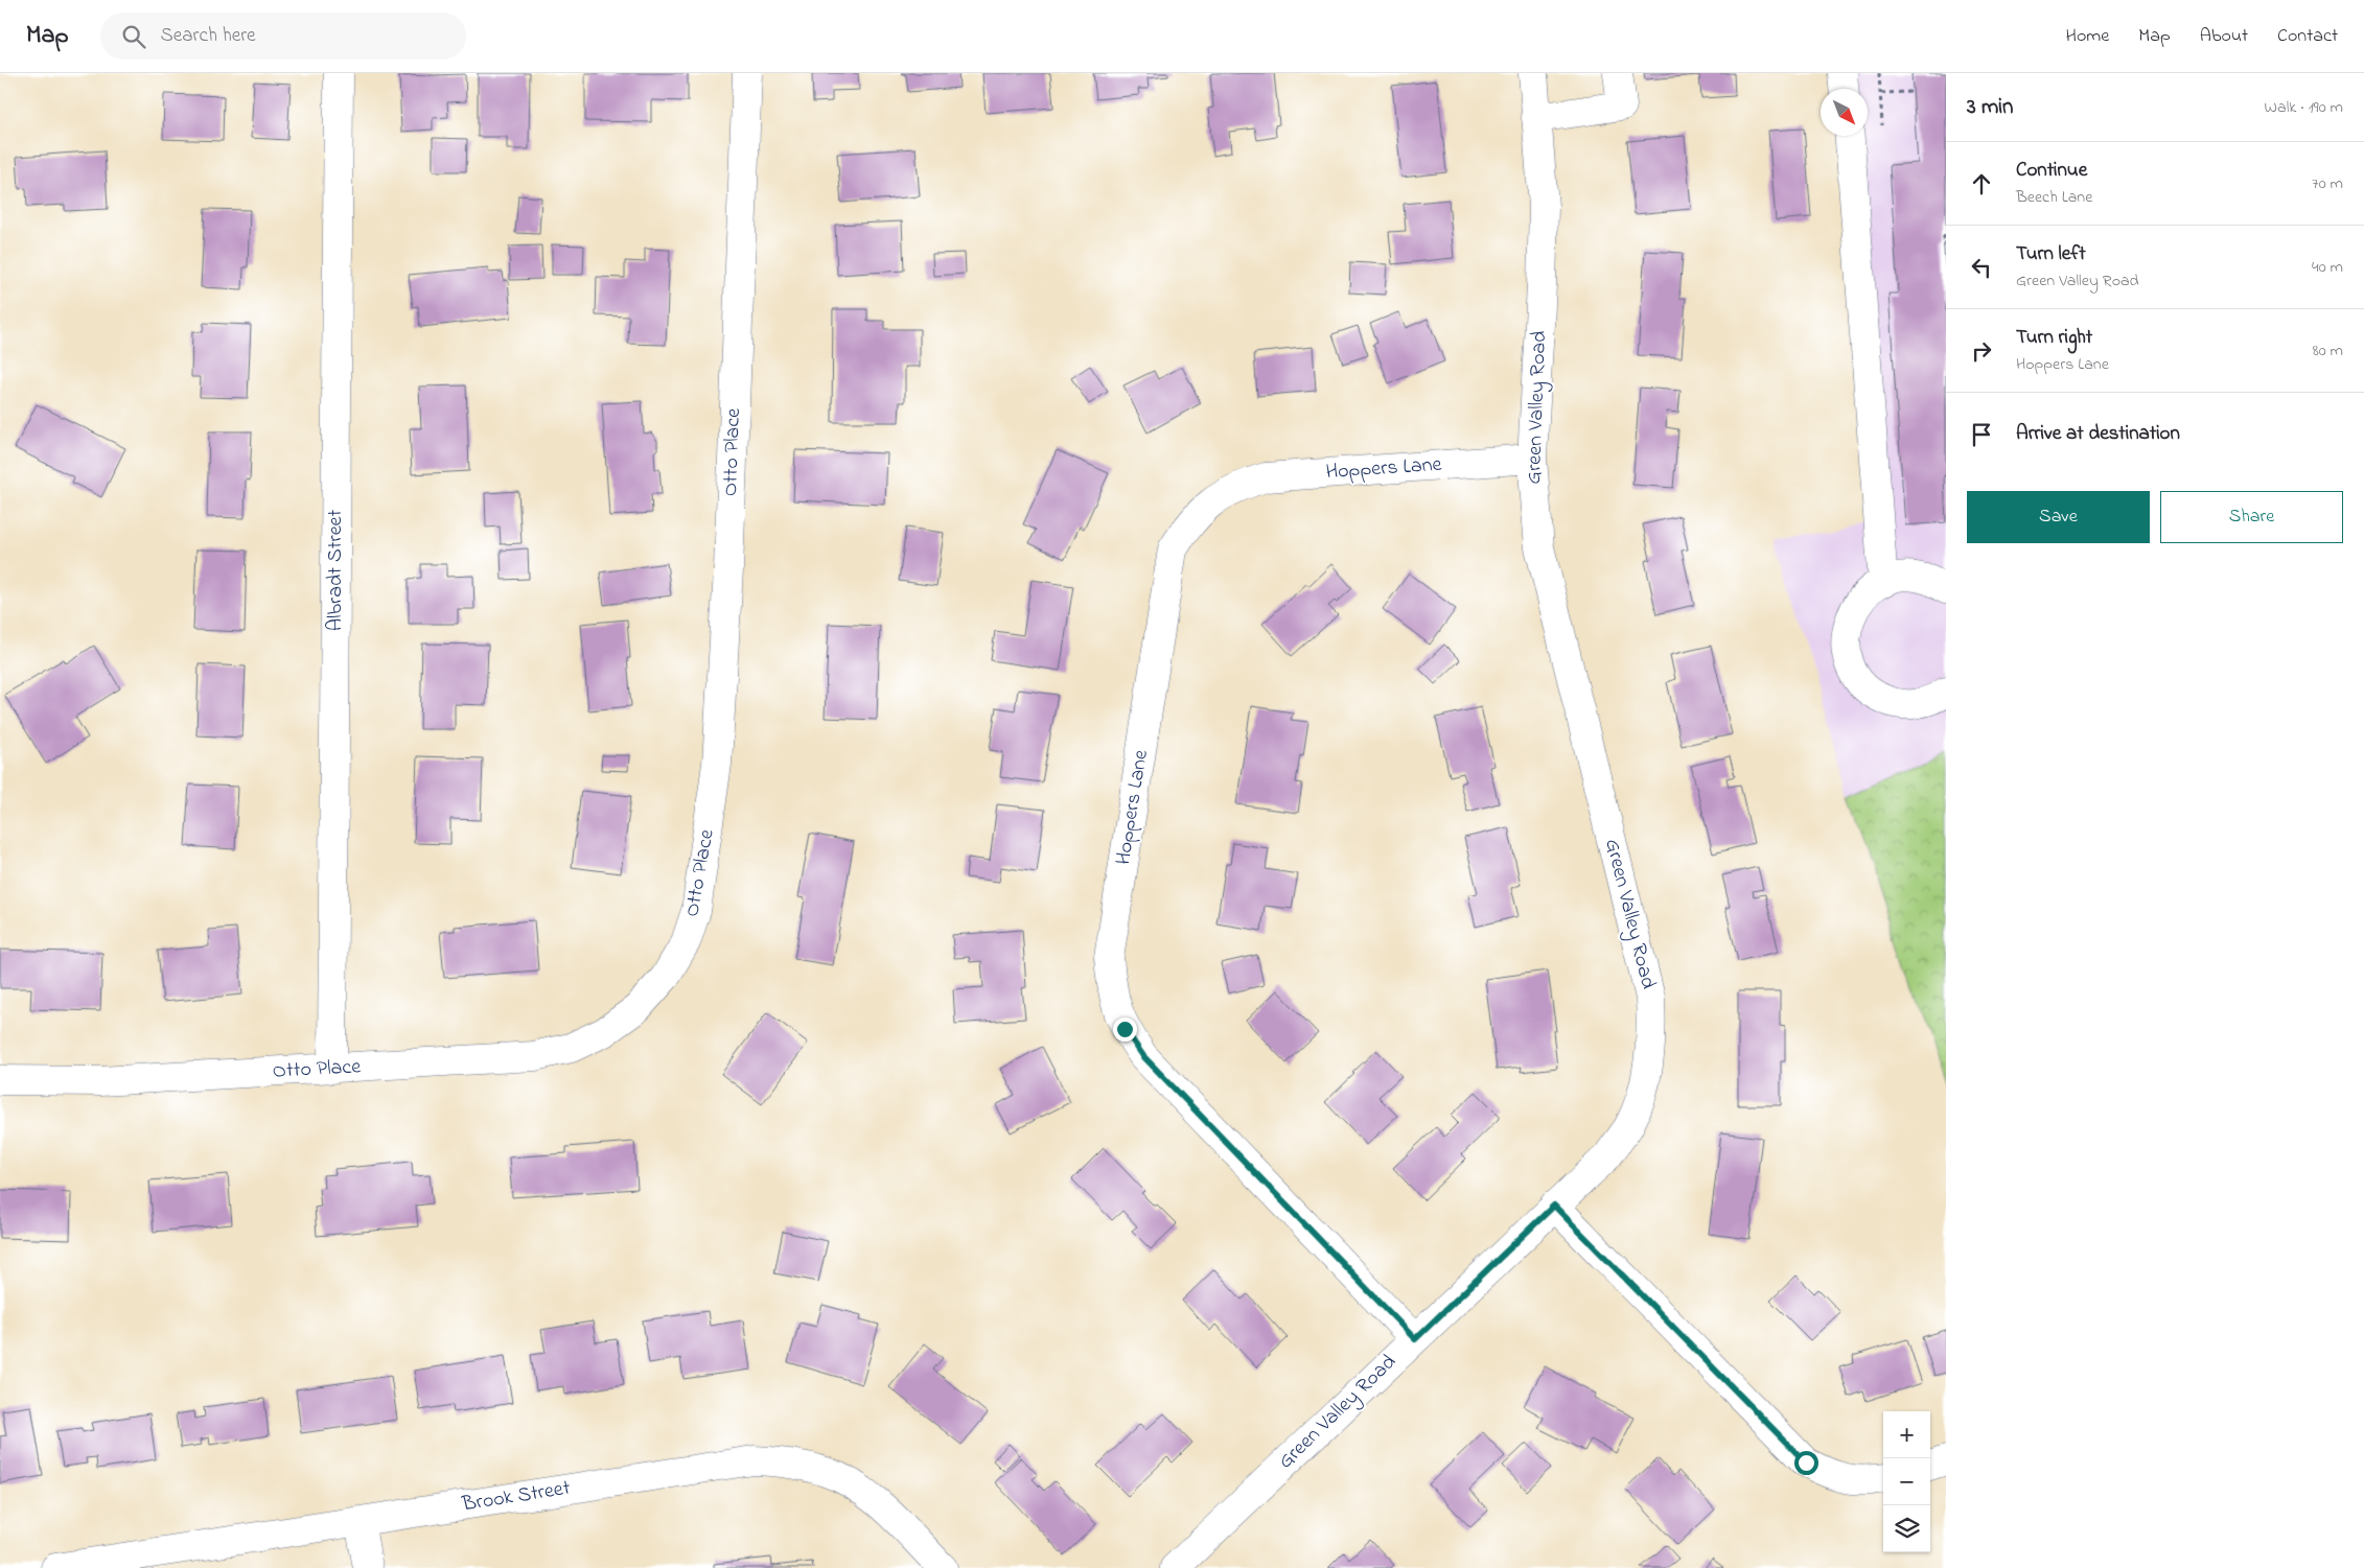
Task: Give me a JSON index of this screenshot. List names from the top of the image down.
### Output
{
  "streets": {
    "street": [
      "Green Valley Road",
      "Otto Place",
      "Hoppers Lane",
      "Albradt Street",
      "Brook Street"
    ]
  },
  "crossings": [
    ["Green Valley Road", "Hoppers Lane"],
    ["Otto Place", "Albradt Street"]
  ],
  "north": "bottom right",
  "page": {
    "header": "Map",
    "search": "Search here",
    "nav": [
      "Home",
      "Map",
      "About",
      "Contact"
    ],
    "heading": ["3 min", "Walk · 190 m"],
    "list": [
      ["Continue", "Beech Lane", "70 m"],
      ["Turn left", "Green Valley Road", "40 m"],
      ["Turn right", "Hoppers Lane", "80 m"],
      "Arrive at destination"
    ],
    "buttons": ["Save", "Share"],
    "map_buttons": ["+", "−"]
  }
}
